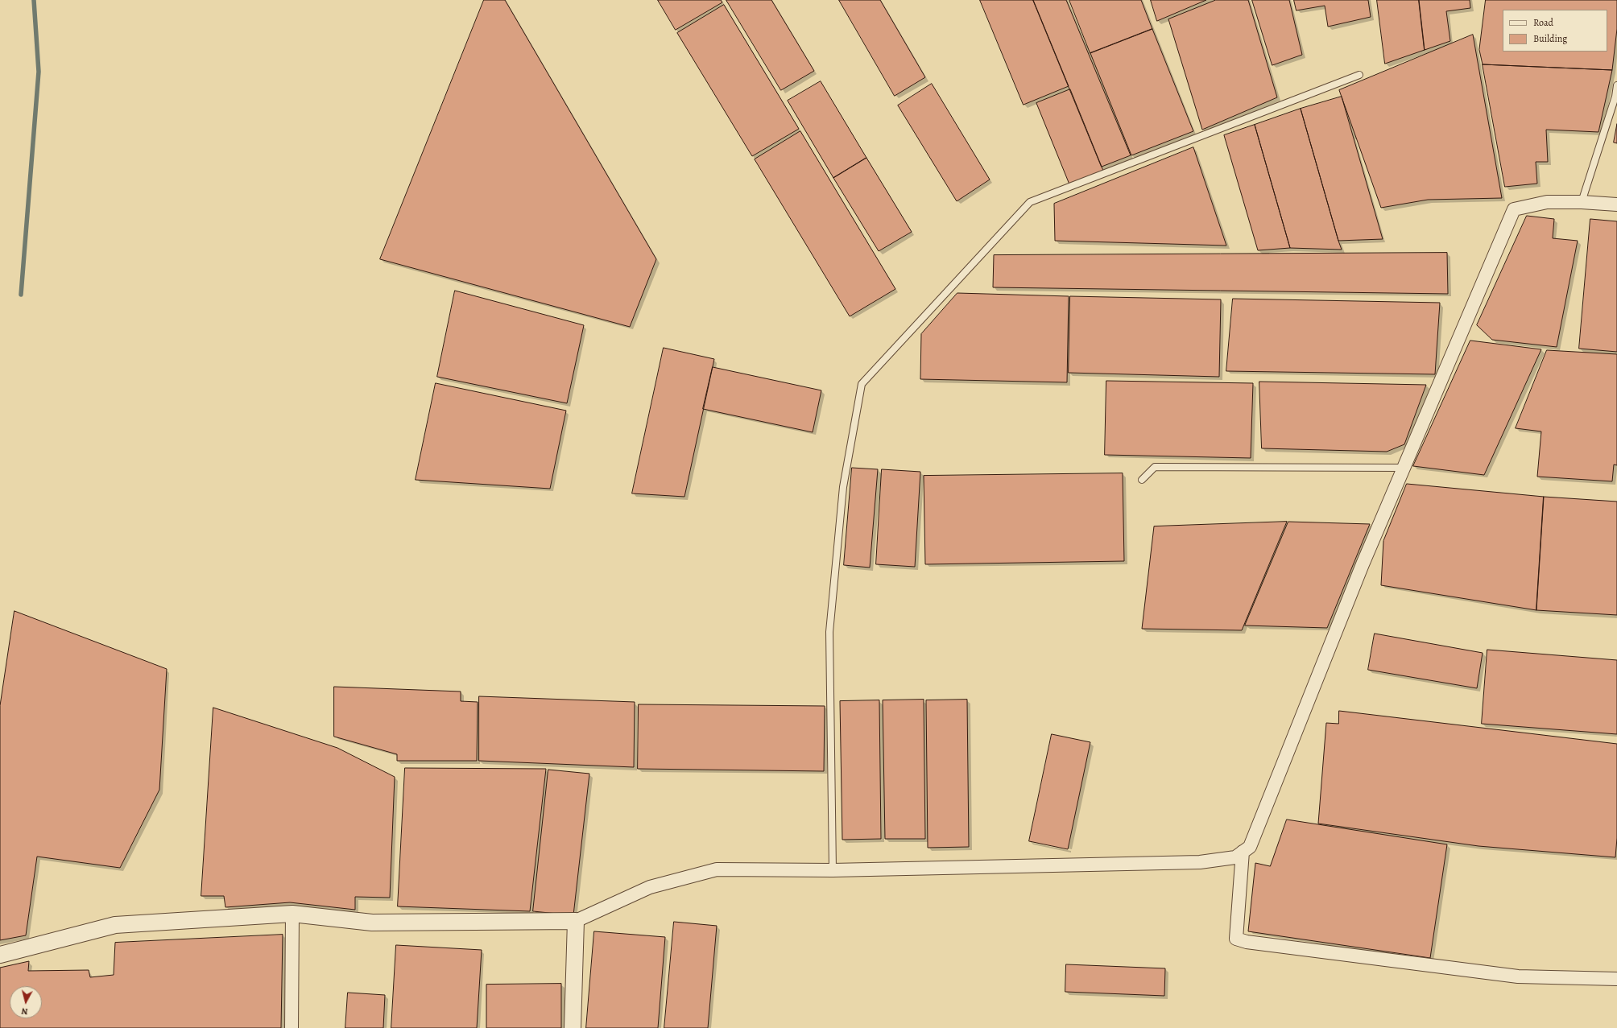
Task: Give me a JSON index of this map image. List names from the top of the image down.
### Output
{
  "legend": ["Road", "Building"],
  "north": "bottom"
}
